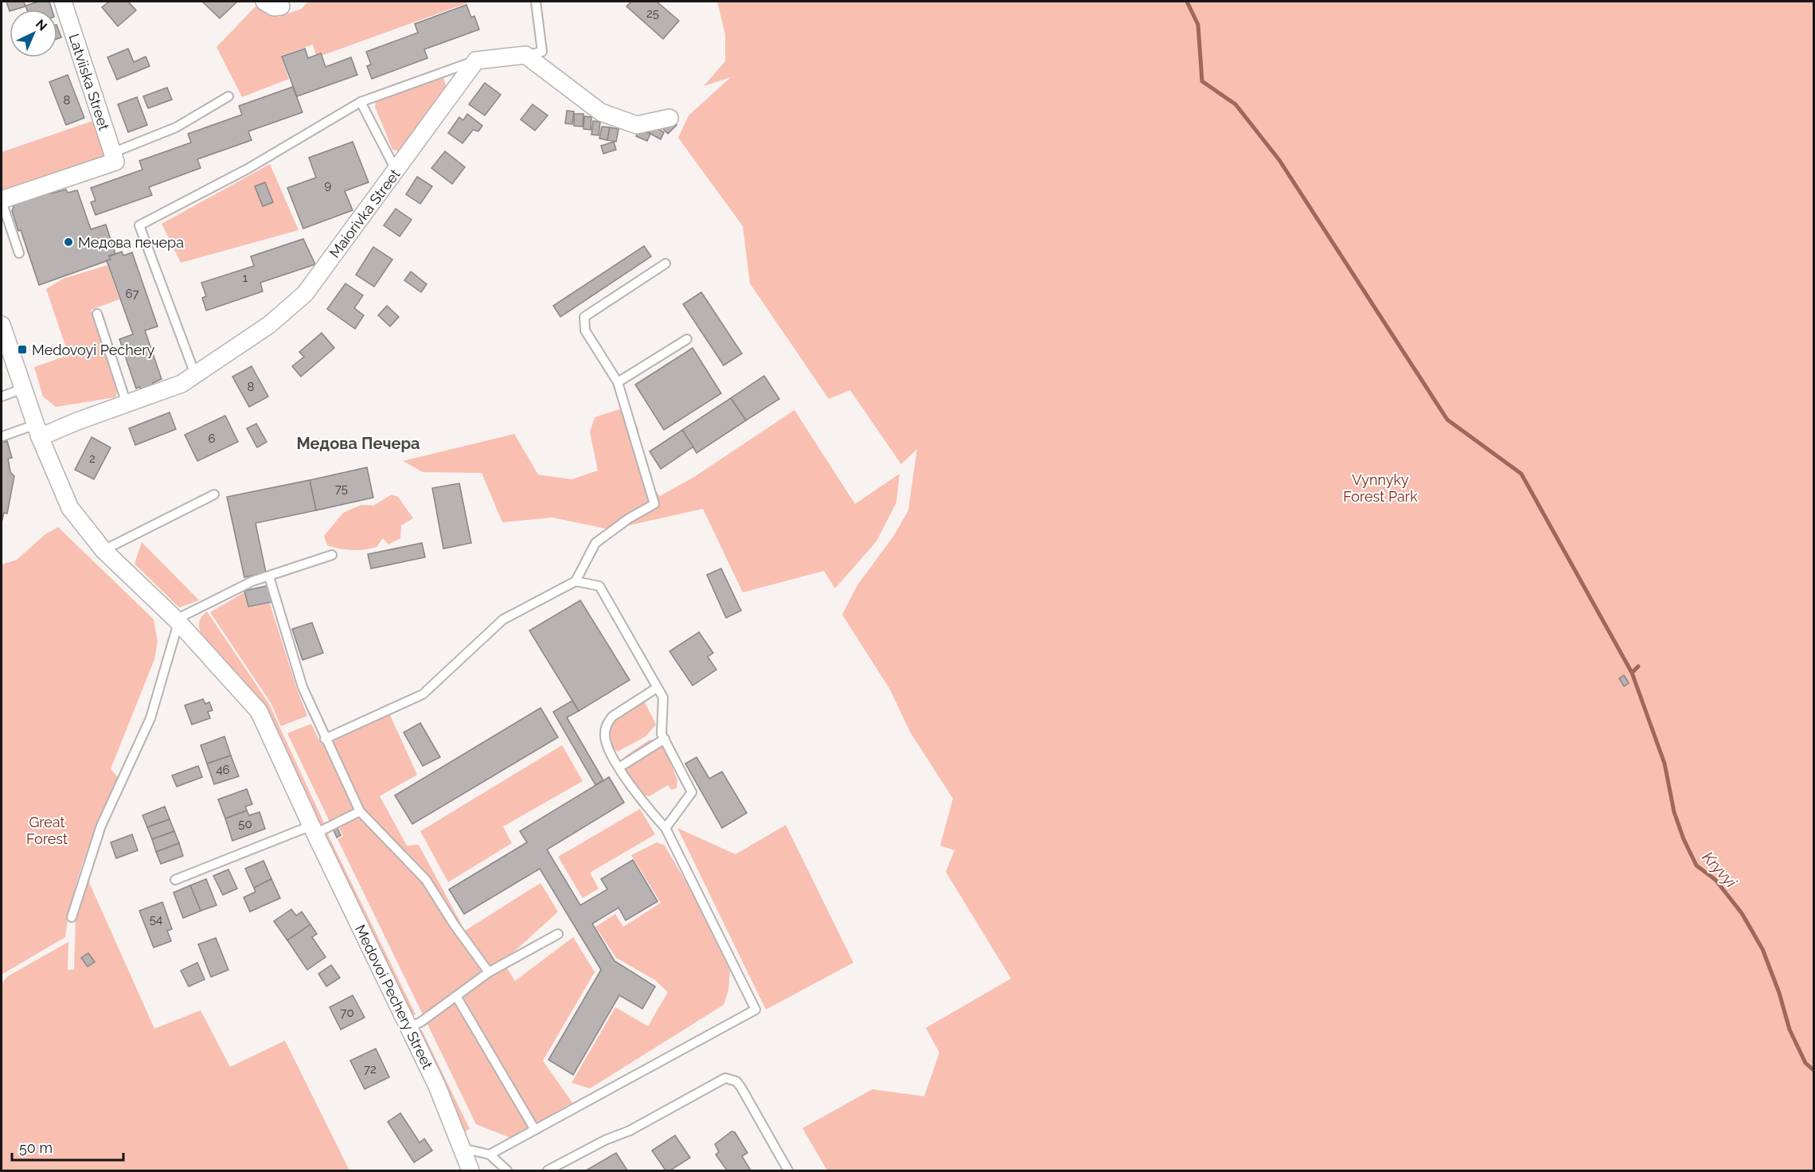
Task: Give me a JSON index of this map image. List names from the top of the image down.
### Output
{
  "streets": {
    "street": ["Latviiska Street", "Maiorivka Street", "Medovoi Pechery Street"]
  },
  "crossings": [
    ["Maiorivka Street", "Medovoi Pechery Street"]
  ],
  "districts": ["Медова Печера"],
  "water": ["Kryvyi"],
  "parks": ["Vynnyky Forest Park", "Great Forest"],
  "places": {
    "other": ["Медова печера"],
    "transit": ["Medovoyi Pechery"]
  },
  "house_numbers": [
    "25",
    "8",
    "9",
    "1",
    "67",
    "8",
    "6",
    "2",
    "75",
    "46",
    "50",
    "54",
    "70",
    "72"
  ],
  "scale_bar": "50 m",
  "north": "top right"
}
